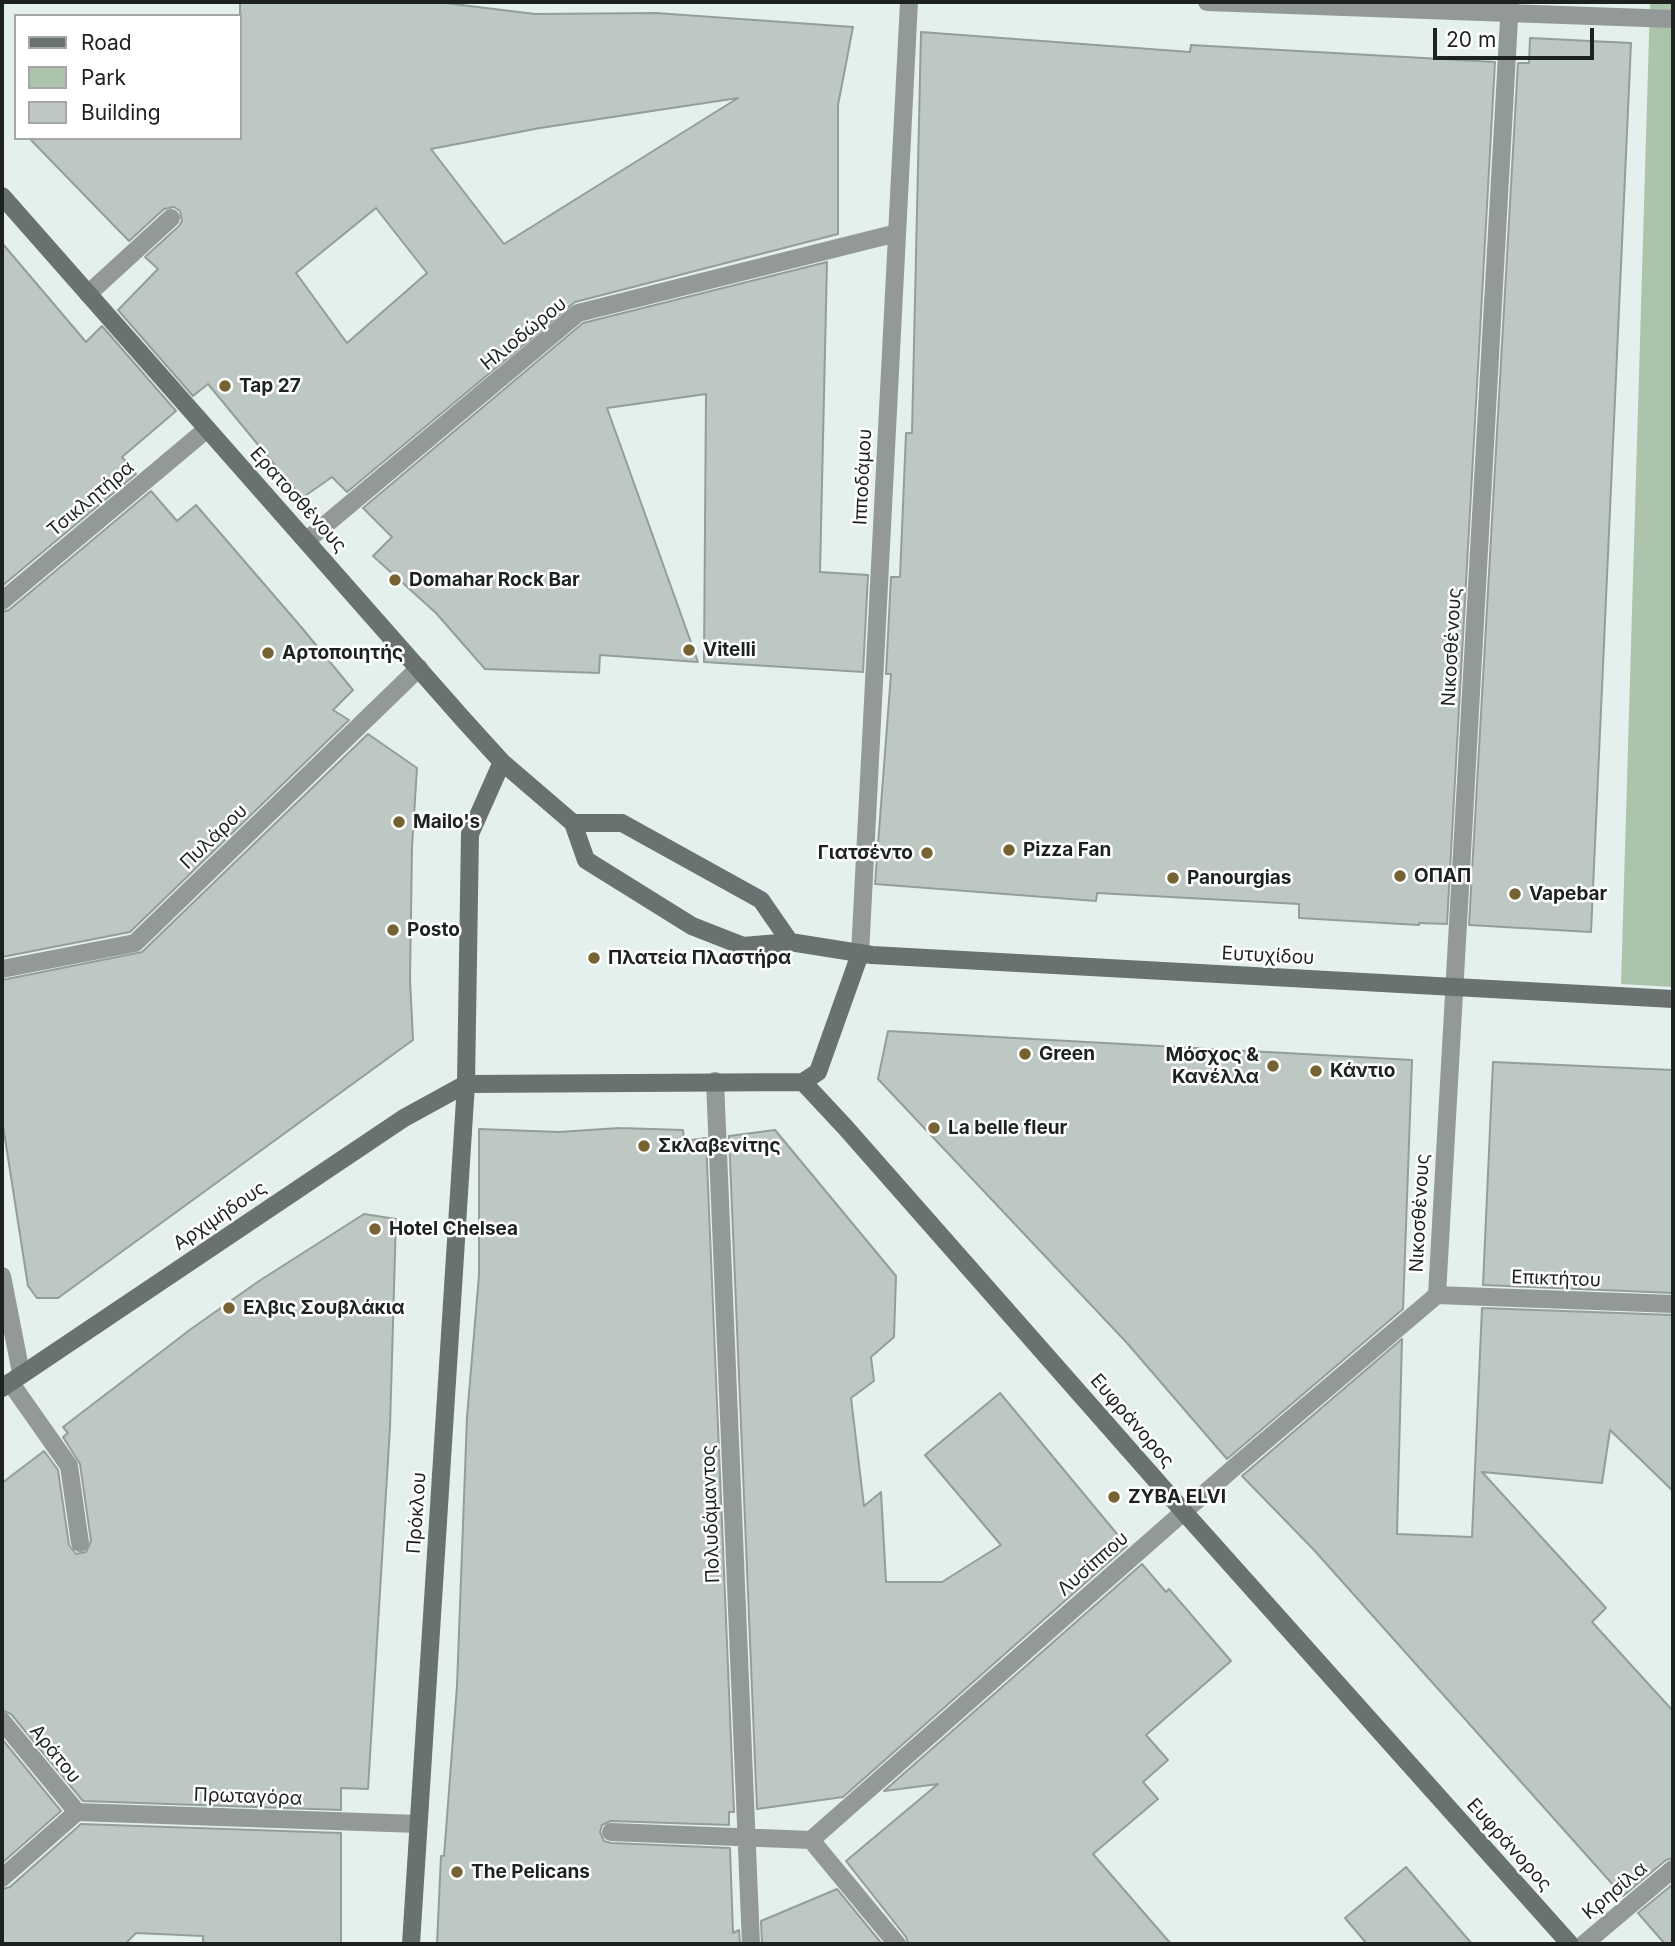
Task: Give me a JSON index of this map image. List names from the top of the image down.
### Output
{
  "streets": {
    "street": [
      "Ηλιοδώρου",
      "Ιπποδάμου",
      "Τσικλητήρα",
      "Ερατοσθένους",
      "Νικοσθένους",
      "Πυλάρου",
      "Ευτυχίδου",
      "Αρχιμήδους",
      "Επικτήτου",
      "Ευφράνορος",
      "Πρόκλου",
      "Πολυδάμαντος",
      "Λυσίππου",
      "Αράτου",
      "Πρωταγόρα",
      "Κρησίλα"
    ]
  },
  "crossings": [
    ["Ηλιοδώρου", "Ιπποδάμου"],
    ["Ηλιοδώρου", "Ερατοσθένους"],
    ["Ιπποδάμου", "Ερατοσθένους"],
    ["Ιπποδάμου", "Ευτυχίδου"],
    ["Τσικλητήρα", "Ερατοσθένους"],
    ["Ερατοσθένους", "Πυλάρου"],
    ["Ερατοσθένους", "Ευτυχίδου"],
    ["Νικοσθένους", "Ευτυχίδου"],
    ["Νικοσθένους", "Επικτήτου"],
    ["Νικοσθένους", "Λυσίππου"],
    ["Αρχιμήδους", "Πρόκλου"],
    ["Επικτήτου", "Λυσίππου"],
    ["Ευφράνορος", "Λυσίππου"],
    ["Πρόκλου", "Πρωταγόρα"],
    ["Αράτου", "Πρωταγόρα"]
  ],
  "places": [
    "Tap 27",
    "Domahar Rock Bar",
    "Vitelli",
    "Αρτοποιητής",
    "Mailo's",
    "Pizza Fan",
    "Γιατσέντο",
    "ΟΠΑΠ",
    "Panourgias",
    "Vapebar",
    "Posto",
    "Πλατεία Πλαστήρα",
    "Green",
    "Μόσχος & Κανέλλα",
    "Κάντιο",
    "La belle fleur",
    "Σκλαβενίτης",
    "Hotel Chelsea",
    "Ελβις Σουβλάκια",
    "ΖΥΒΑ ELVI",
    "The Pelicans"
  ],
  "legend": ["Road", "Park", "Building"],
  "scale_bar": "20 m"
}
